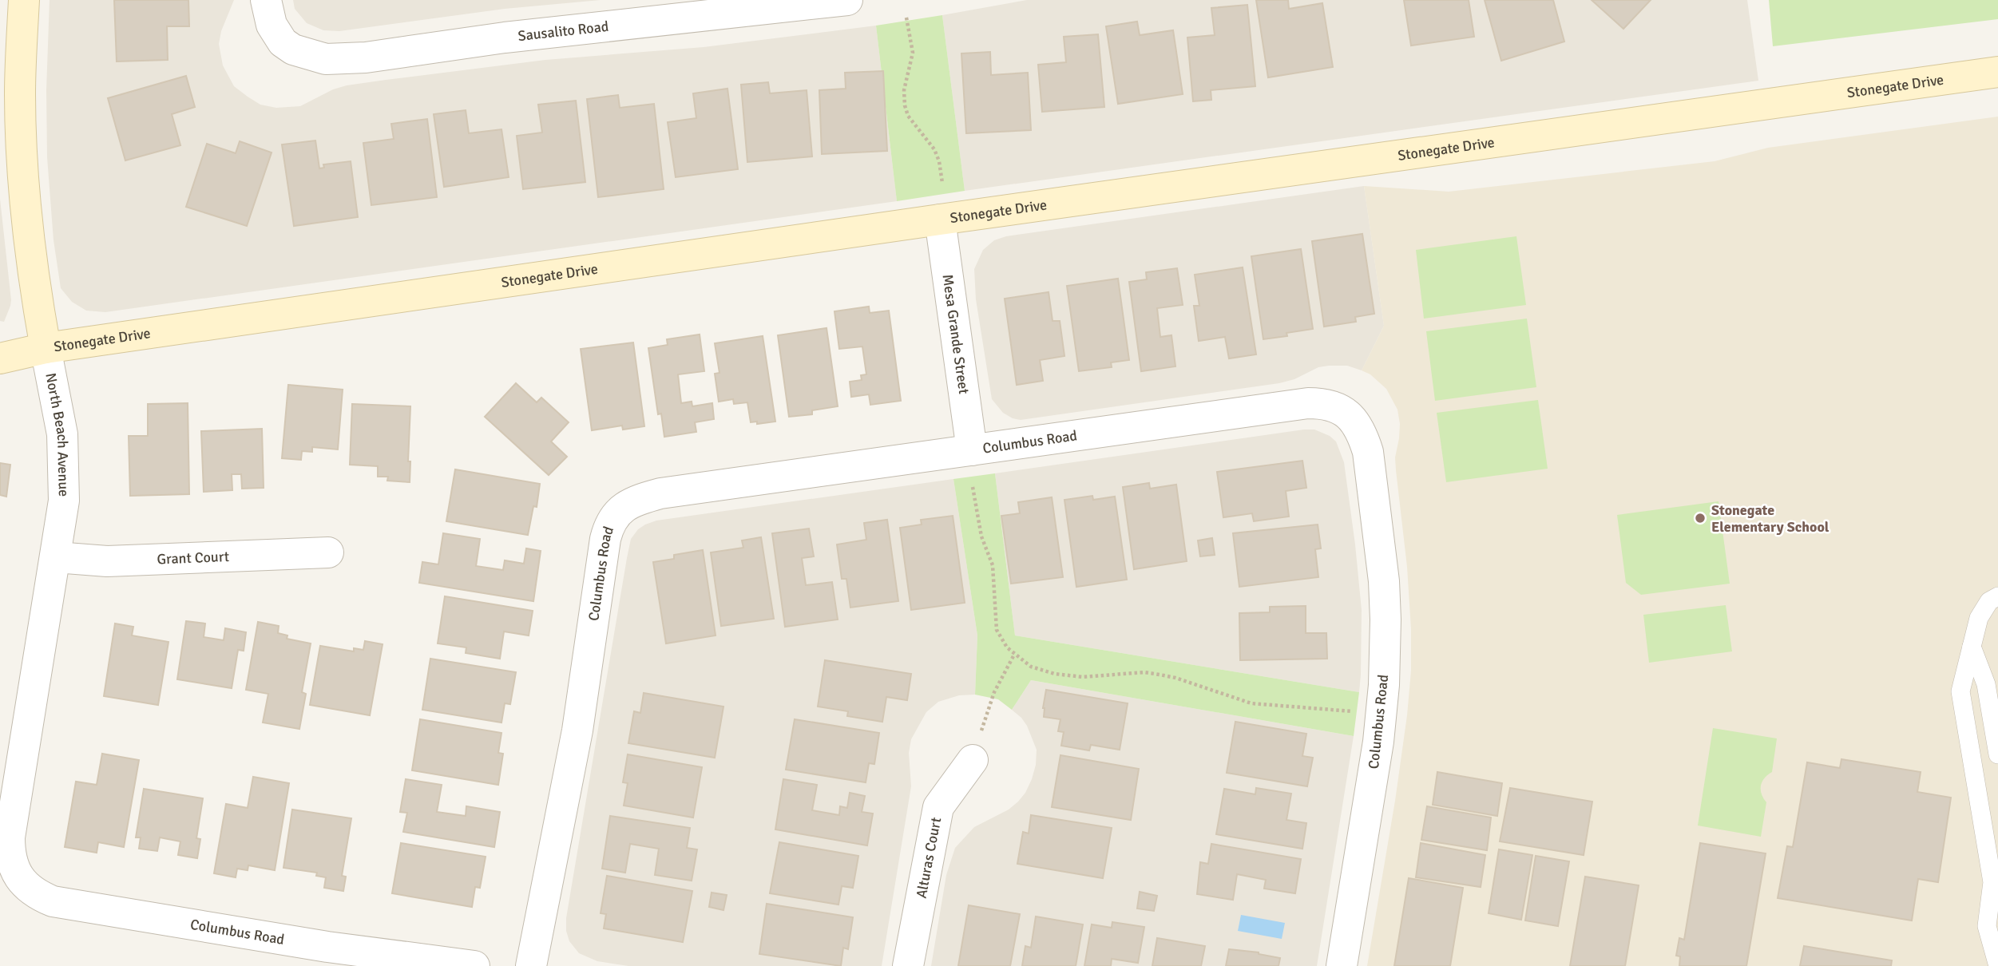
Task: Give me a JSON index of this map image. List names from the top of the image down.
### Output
{
  "streets": {
    "street": [
      "Sausalito Road",
      "Stonegate Drive",
      "Mesa Grande Street",
      "North Beach Avenue",
      "Columbus Road",
      "Grant Court",
      "Alturas Court"
    ]
  },
  "crossings": [
    ["Stonegate Drive", "Mesa Grande Street"],
    ["Stonegate Drive", "North Beach Avenue"],
    ["Mesa Grande Street", "Columbus Road"],
    ["North Beach Avenue", "Columbus Road"],
    ["North Beach Avenue", "Grant Court"]
  ],
  "places": ["Stonegate Elementary School"]
}
